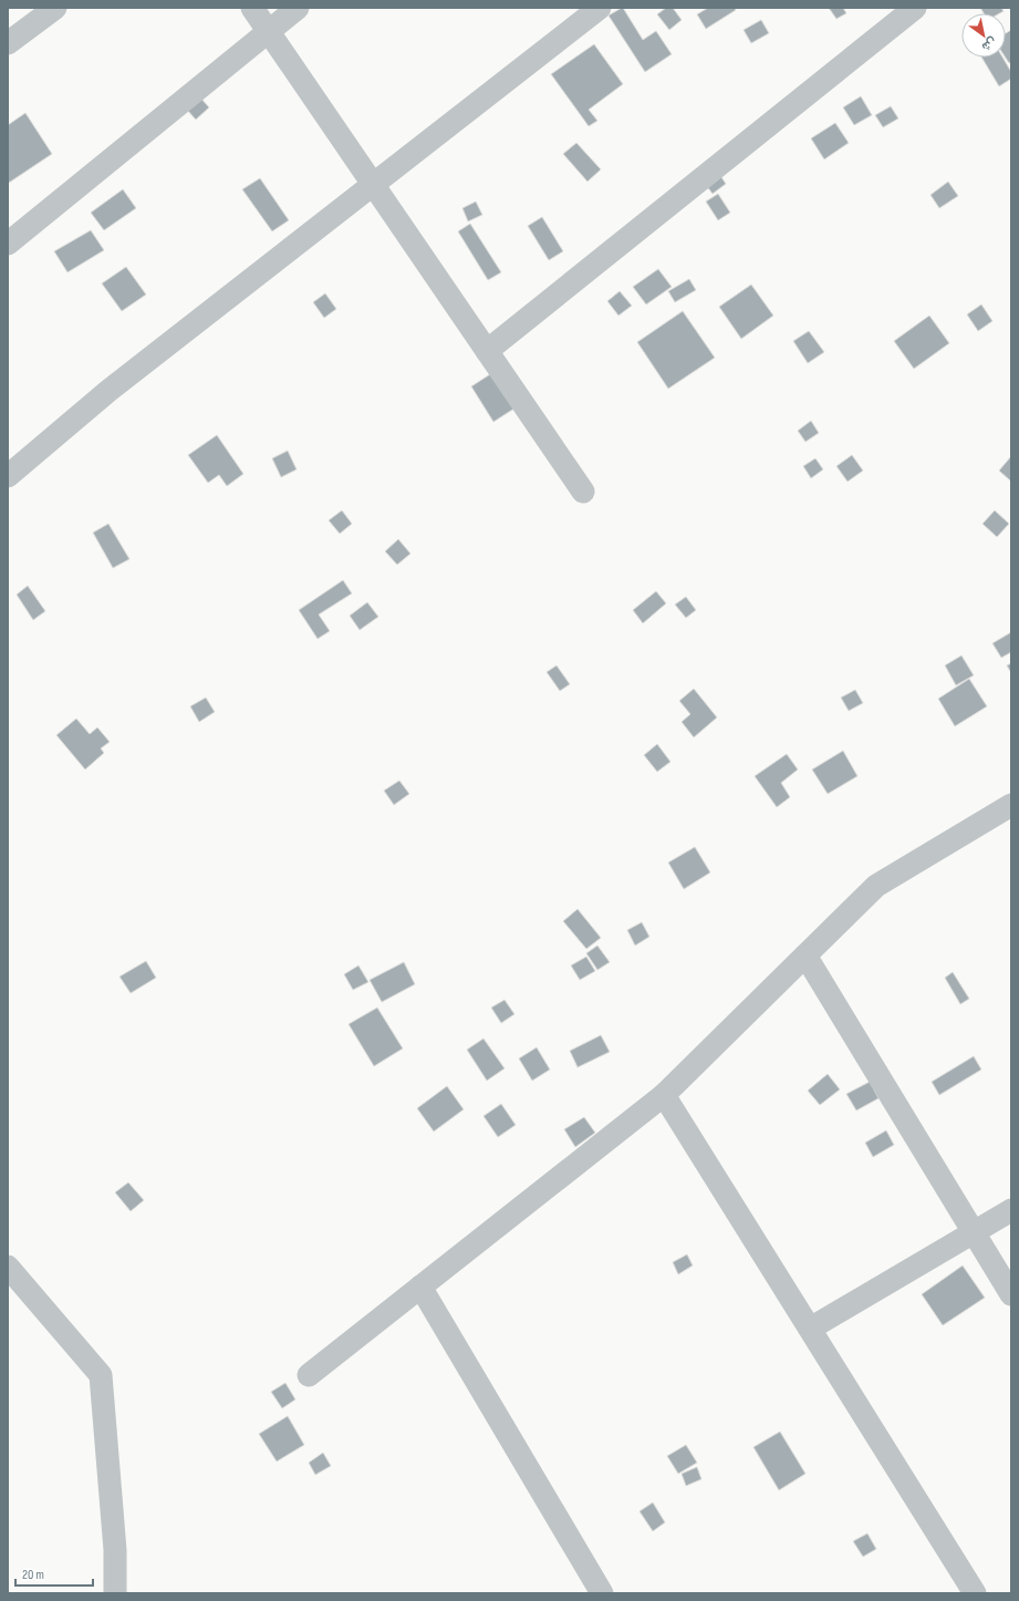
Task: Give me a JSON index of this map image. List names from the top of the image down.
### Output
{
  "scale_bar": "20 m",
  "north": "bottom right"
}
